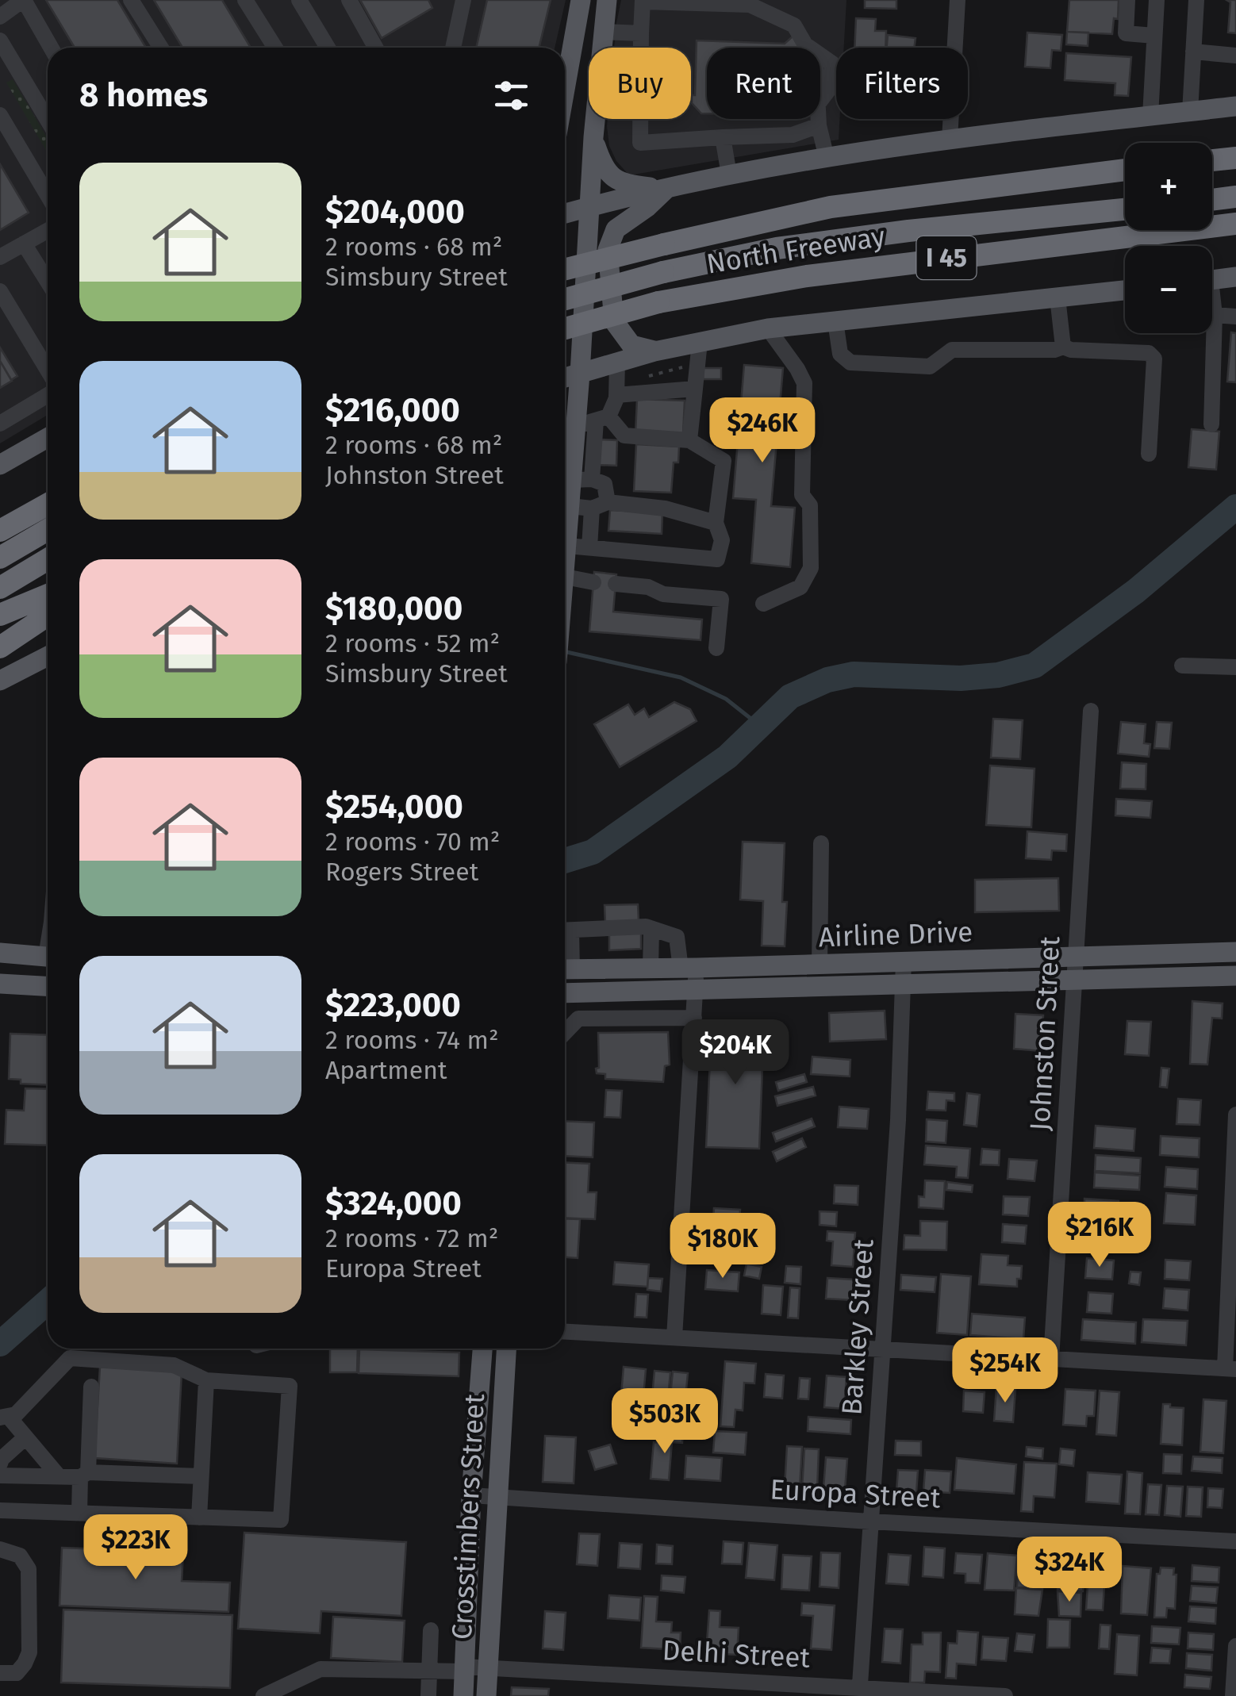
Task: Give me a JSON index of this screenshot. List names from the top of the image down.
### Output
{
  "streets": {
    "highway": ["North Freeway", "I 45"],
    "main road": ["Airline Drive", "Crosstimbers Street"],
    "street": [
      "Johnston Street",
      "Barkley Street",
      "Europa Street",
      "Delhi Street"
    ]
  },
  "crossings": [
    ["Airline Drive", "Johnston Street"],
    ["Airline Drive", "Barkley Street"],
    ["Barkley Street", "Europa Street"],
    ["Barkley Street", "Delhi Street"],
    ["Europa Street", "Crosstimbers Street"],
    ["Crosstimbers Street", "Delhi Street"]
  ],
  "page": {
    "chip": ["Buy", "Rent", "Filters"],
    "heading": "8 homes",
    "map_buttons": ["+", "−"],
    "list": [
      {
        "name": "$204,000",
        "note": "2 rooms · 68 m² · Simsbury Street"
      },
      {
        "name": "$216,000",
        "note": "2 rooms · 68 m² · Johnston Street"
      },
      {
        "name": "$180,000",
        "note": "2 rooms · 52 m² · Simsbury Street"
      },
      {
        "name": "$254,000",
        "note": "2 rooms · 70 m² · Rogers Street"
      },
      {
        "name": "$223,000",
        "note": "2 rooms · 74 m² · Apartment"
      },
      {
        "name": "$324,000",
        "note": "2 rooms · 72 m² · Europa Street"
      }
    ],
    "price": [
      "$246K",
      "$204K",
      "$216K",
      "$180K",
      "$254K",
      "$503K",
      "$223K",
      "$324K"
    ]
  }
}
